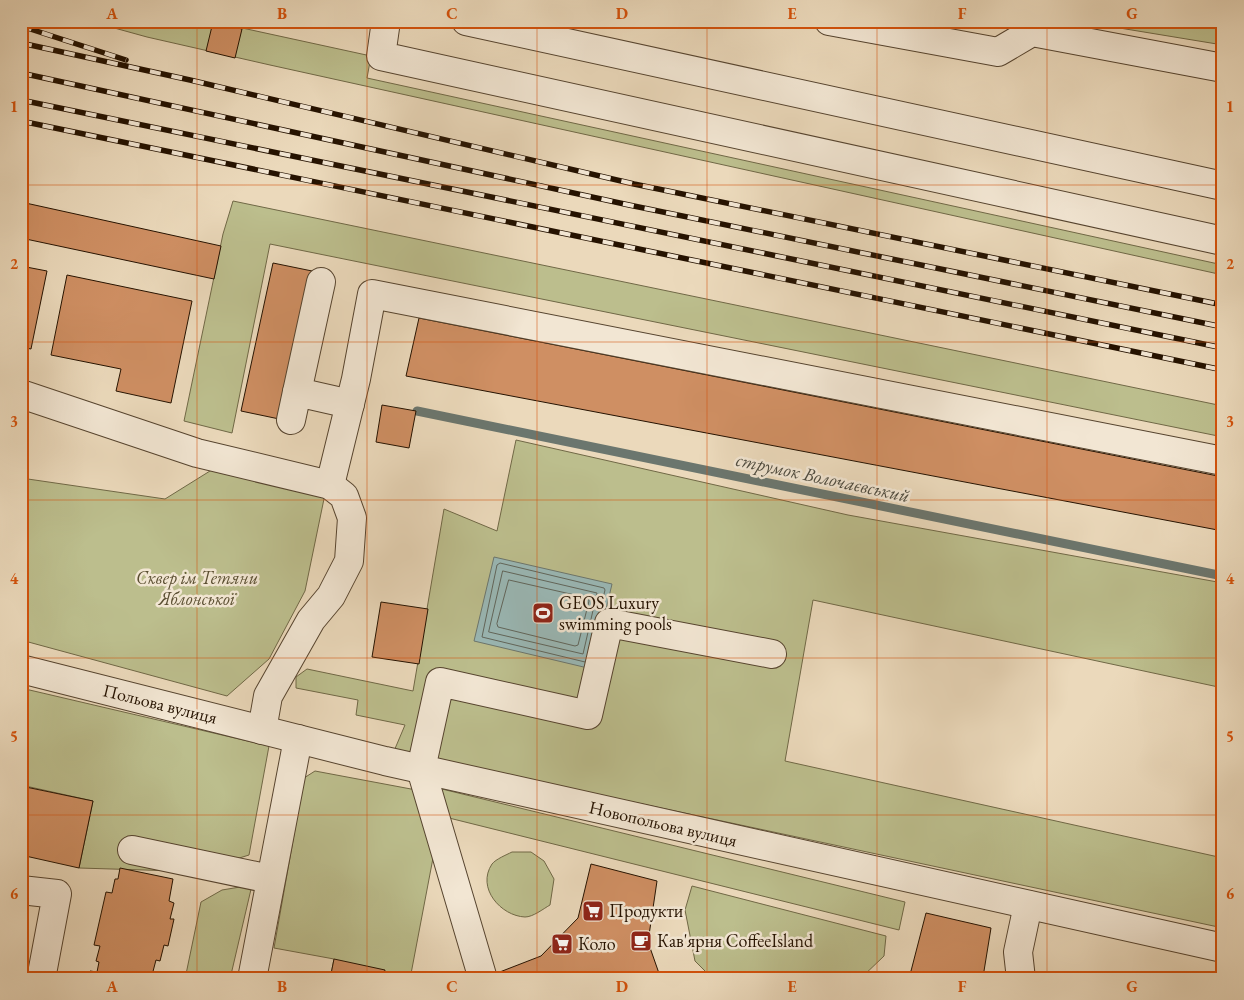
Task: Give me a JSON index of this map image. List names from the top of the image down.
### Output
{
  "streets": {
    "street": ["Польова вулиця", "Новопольова вулиця"]
  },
  "crossings": [
    ["Польова вулиця", "Новопольова вулиця"]
  ],
  "water": ["струмок Волочаєвський"],
  "parks": ["Сквер ім Тетяни Яблонської"],
  "places": {
    "sports": ["GEOS Luxury swimming pools"],
    "supermarket": ["Продукти", "Коло"],
    "cafe": ["Кав'ярня CoffeeIsland"]
  },
  "grid": {
    "columns": [
      "A",
      "B",
      "C",
      "D",
      "E",
      "F",
      "G"
    ],
    "rows": [
      "1",
      "2",
      "3",
      "4",
      "5",
      "6"
    ]
  }
}
